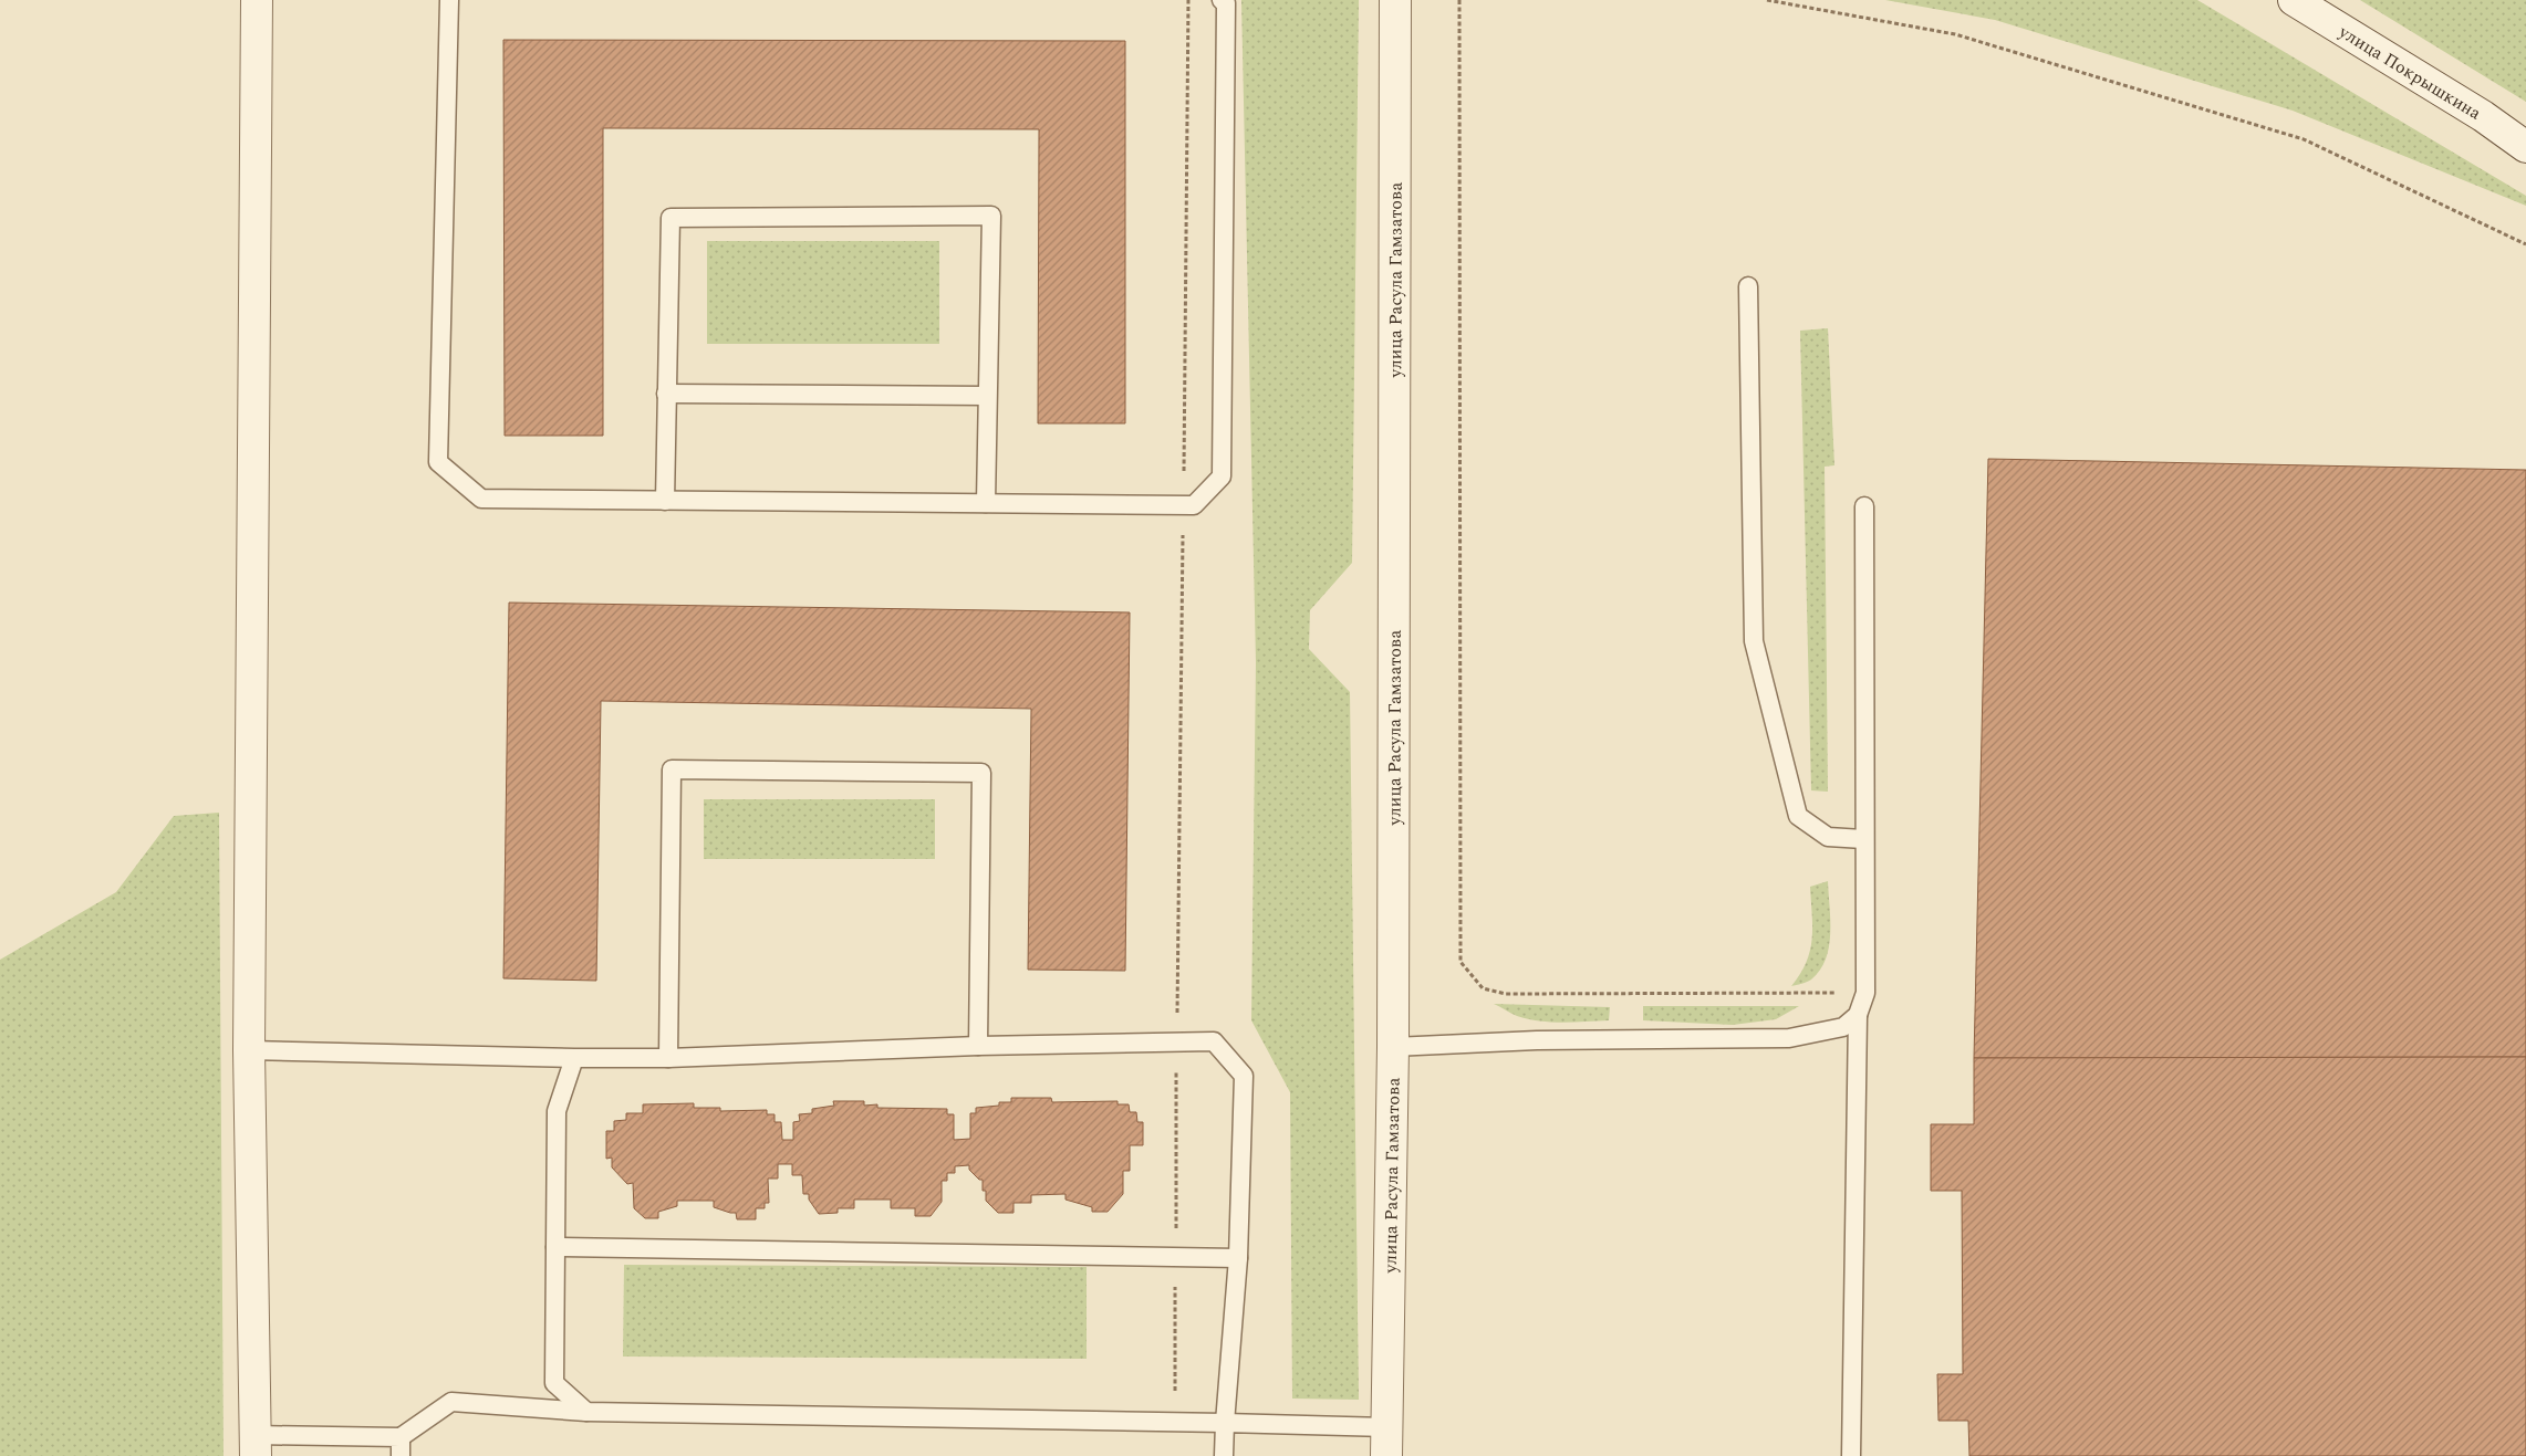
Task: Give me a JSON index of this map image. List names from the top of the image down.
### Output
{
  "streets": {
    "street": ["улица Покрышкина", "улица Расула Гамзатова"]
  }
}
